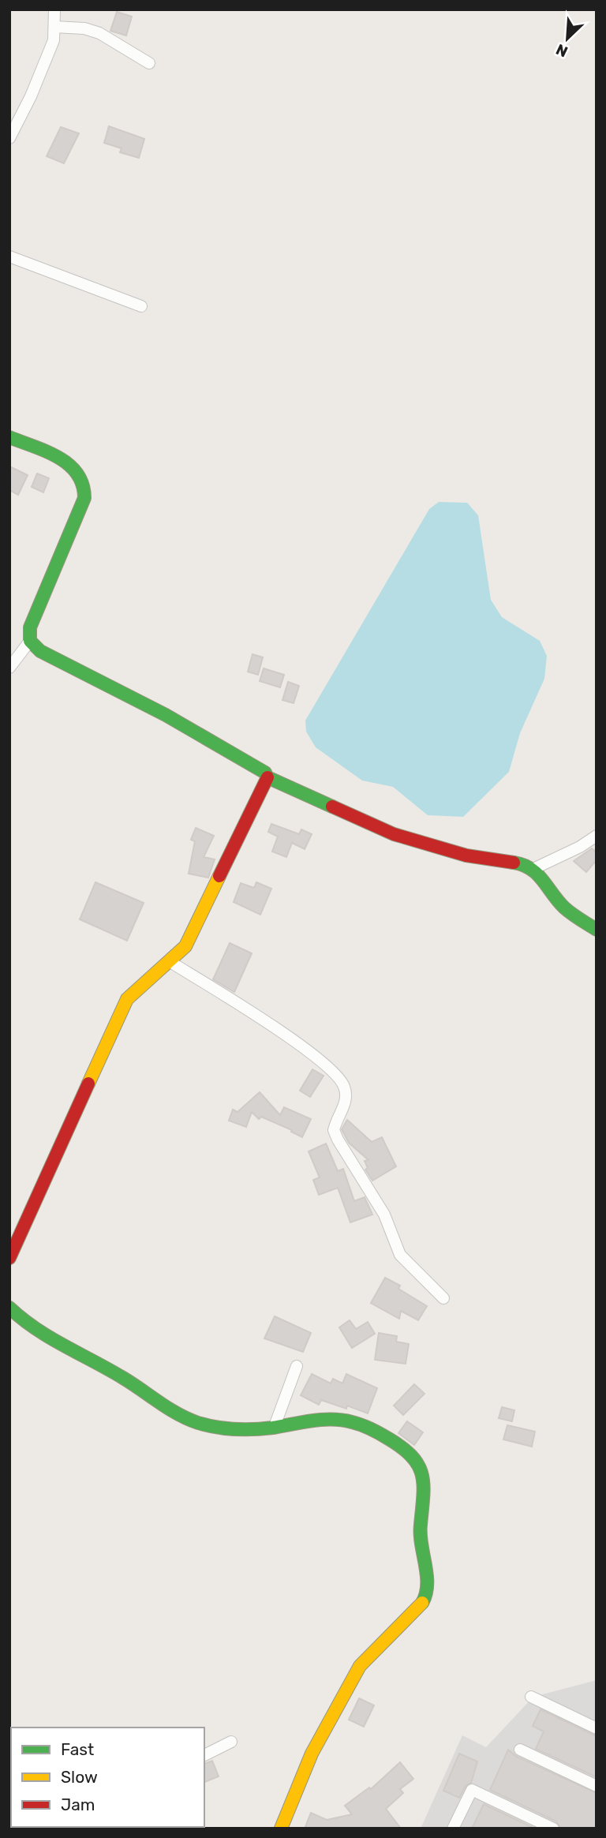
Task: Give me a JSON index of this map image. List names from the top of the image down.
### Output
{
  "legend": ["Fast", "Slow", "Jam"],
  "north": "bottom left"
}
